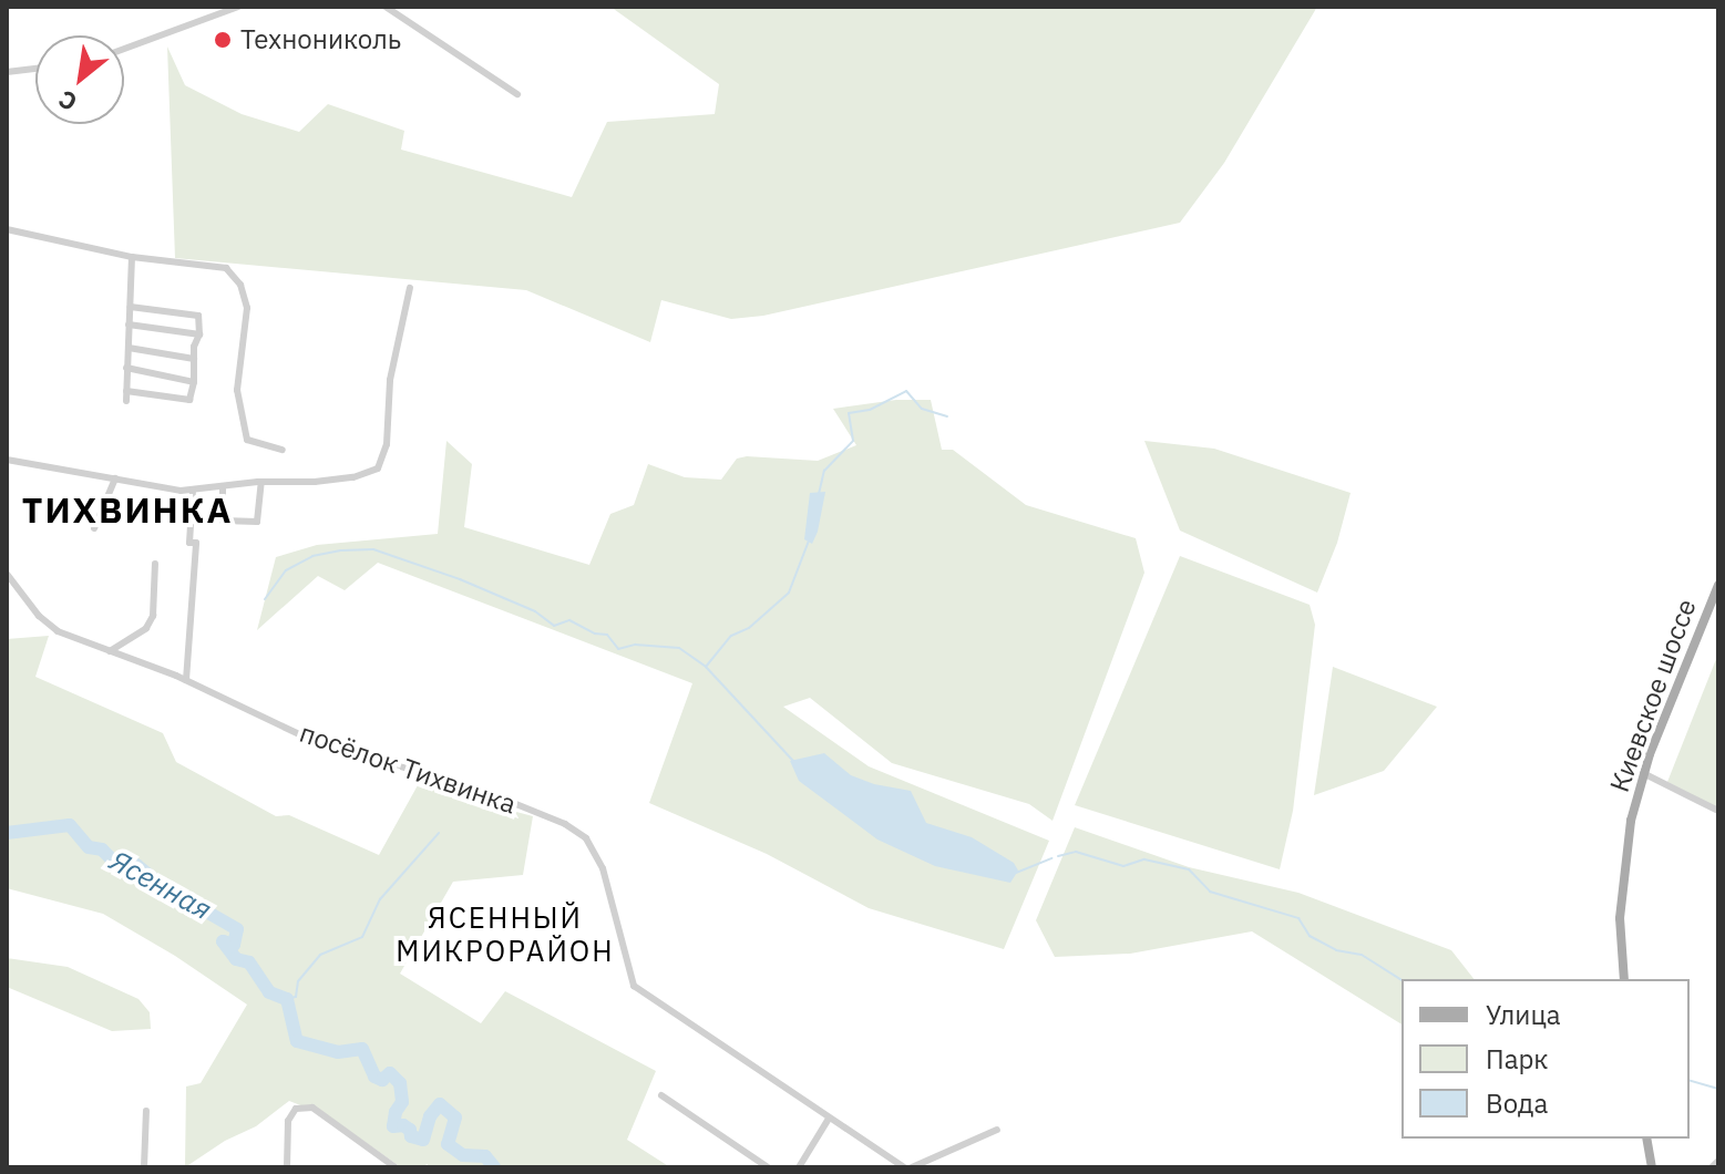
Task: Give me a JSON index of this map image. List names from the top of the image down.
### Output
{
  "streets": {
    "main road": ["Киевское шоссе"],
    "street": ["посёлок Тихвинка"]
  },
  "districts": ["ТИХВИНКА", "ЯСЕННЫЙ МИКРОРАЙОН"],
  "water": ["Ясенная"],
  "places": ["Технониколь"],
  "legend": ["Улица", "Парк", "Вода"],
  "north": "bottom left"
}
